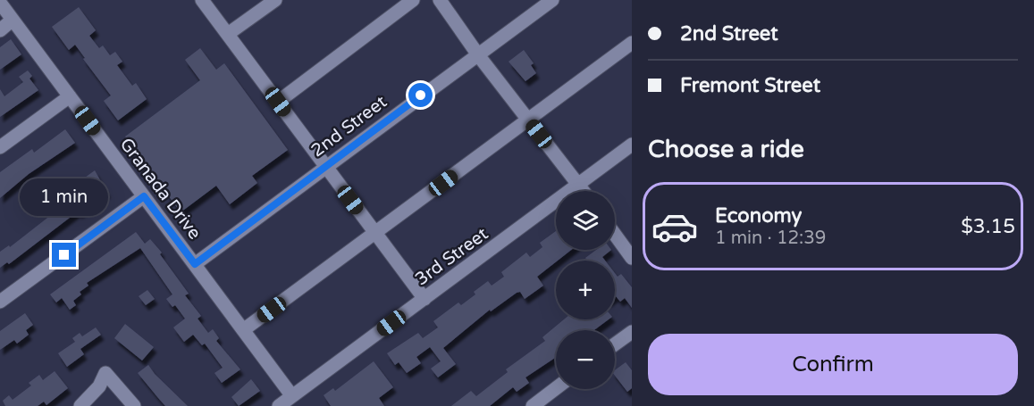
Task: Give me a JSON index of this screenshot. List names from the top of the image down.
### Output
{
  "streets": {
    "street": ["2nd Street", "Granada Drive", "3rd Street"]
  },
  "crossings": [
    ["2nd Street", "Granada Drive"],
    ["Granada Drive", "3rd Street"]
  ],
  "page": {
    "banner": ["2nd Street", "Fremont Street"],
    "heading": "Choose a ride",
    "bubble": "1 min",
    "list": [
      {
        "name": "Economy",
        "note": "1 min · 12:39",
        "value": "$3.15"
      }
    ],
    "map_buttons": ["+", "−"],
    "buttons": "Confirm"
  }
}
